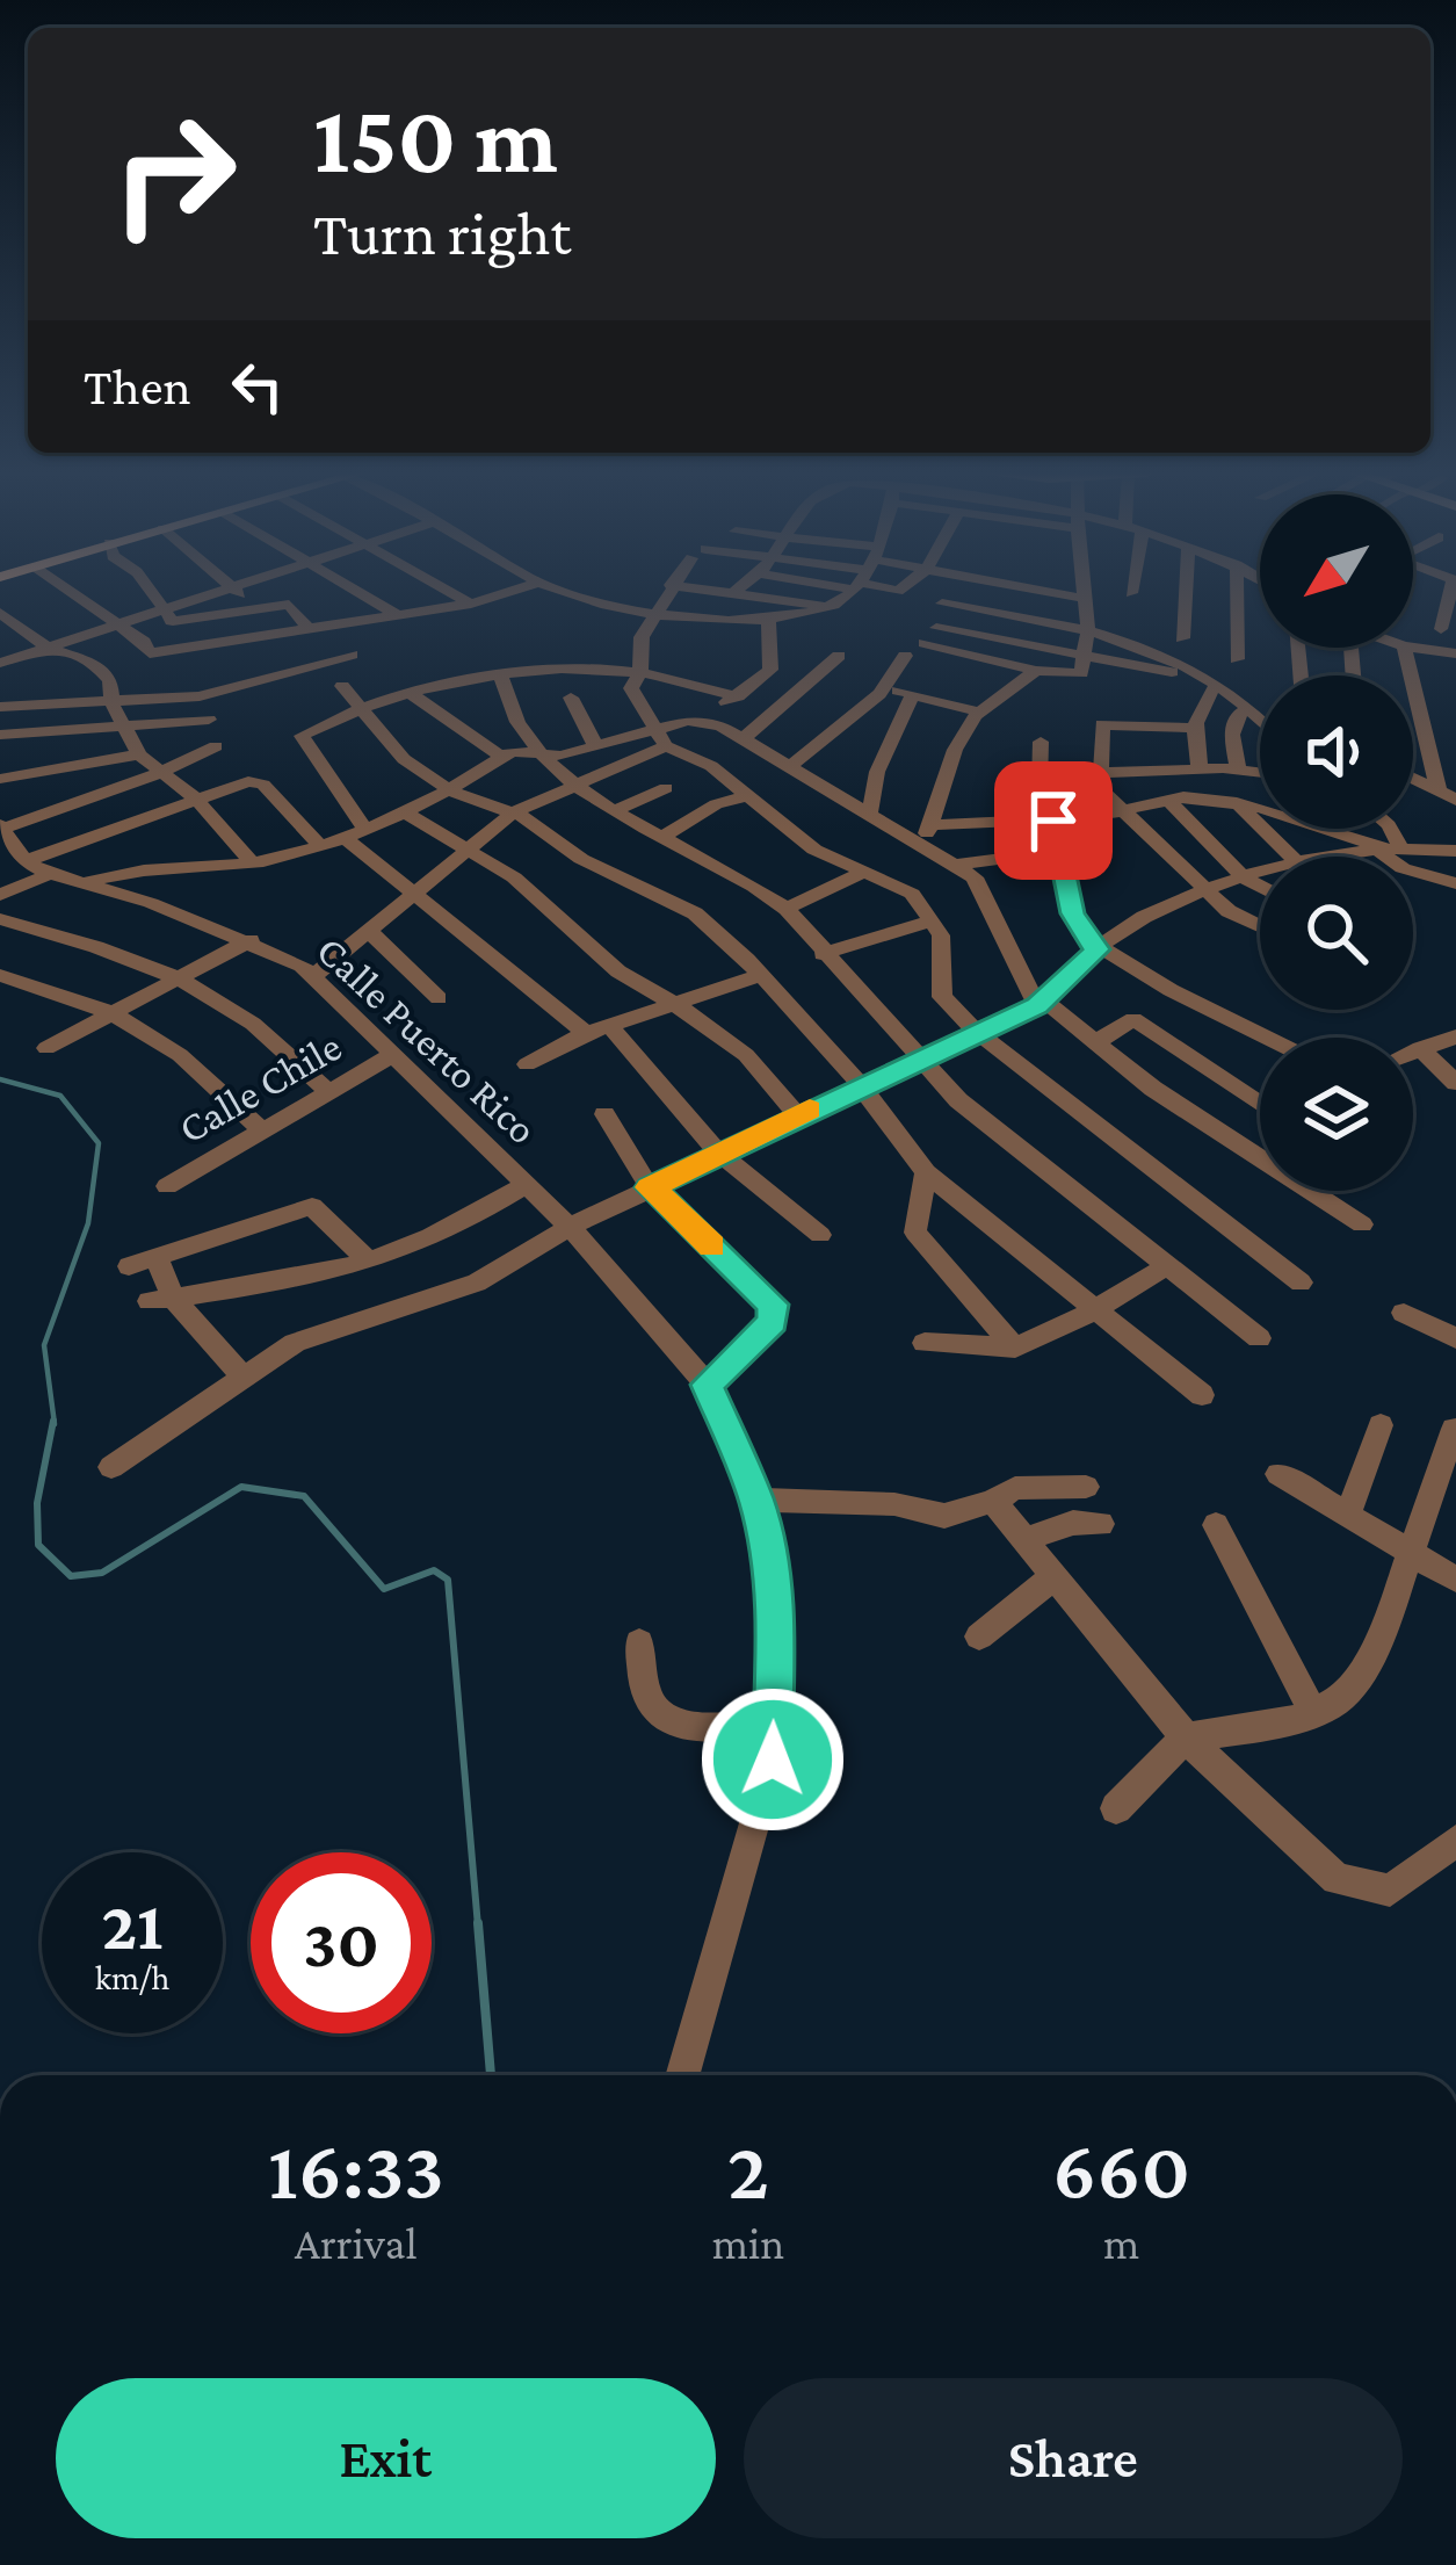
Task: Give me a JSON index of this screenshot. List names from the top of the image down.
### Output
{
  "streets": {
    "street": ["Calle Puerto Rico", "Calle Chile"]
  },
  "crossings": [
    ["Calle Puerto Rico", "Calle Chile"]
  ],
  "north": "bottom left",
  "page": {
    "turn": ["150 m", "Turn right"],
    "then": "Then",
    "speed": "21 km/h",
    "limit": "30",
    "eta": [
      "16:33",
      "Arrival",
      "2",
      "min",
      "660",
      "m"
    ],
    "buttons": ["Exit", "Share"]
  }
}
